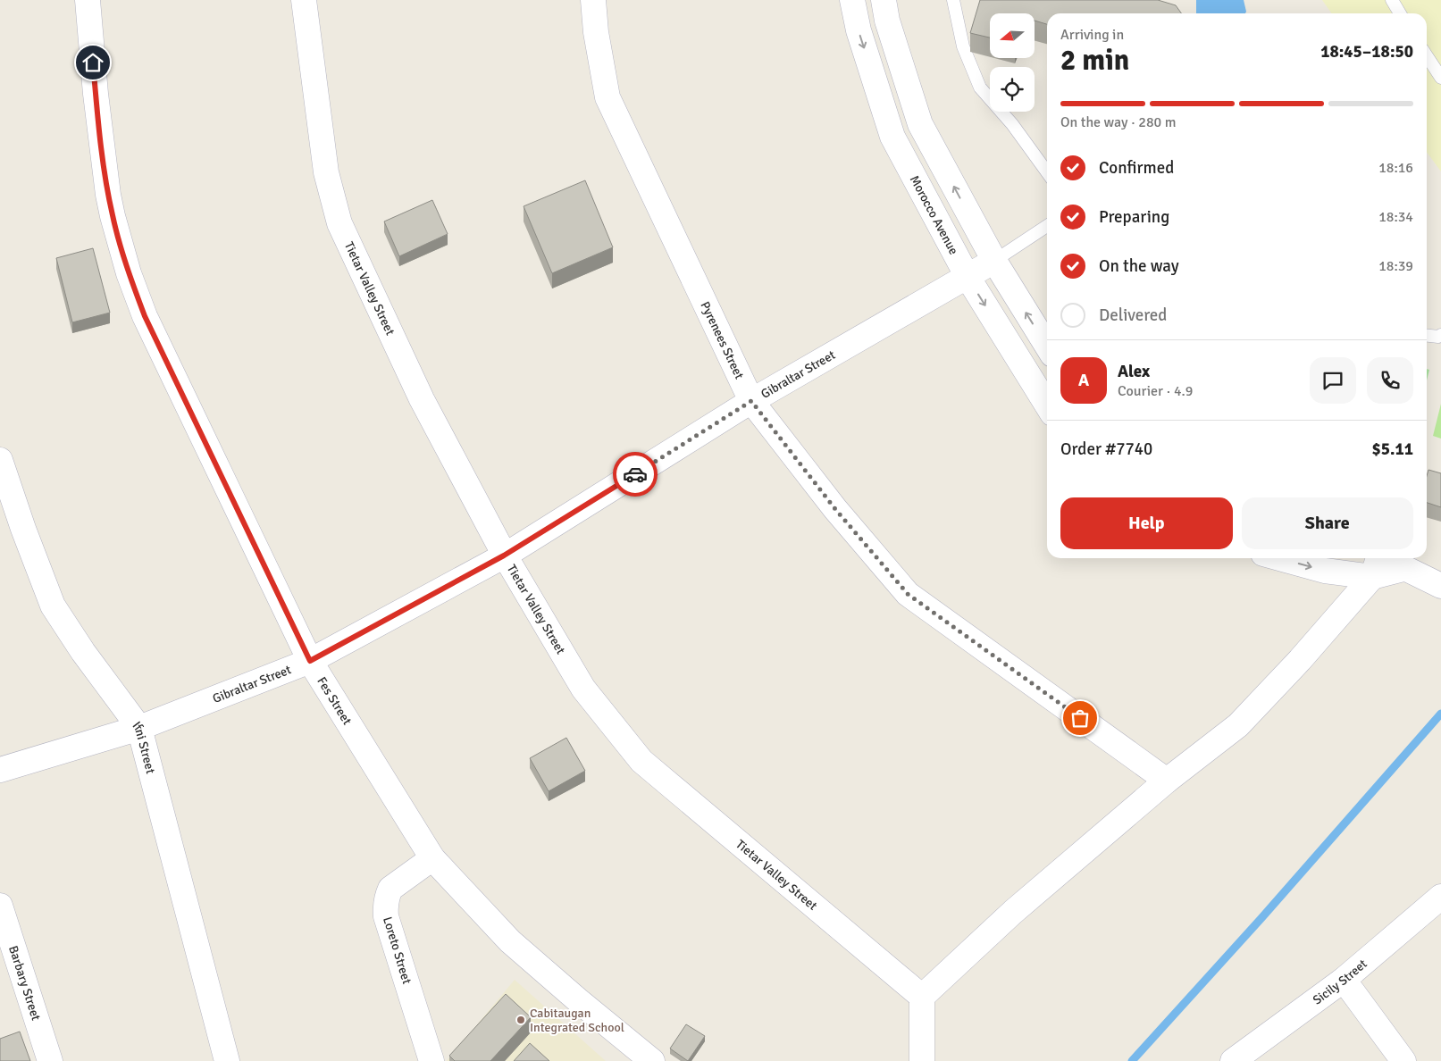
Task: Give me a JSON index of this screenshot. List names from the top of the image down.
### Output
{
  "streets": {
    "street": [
      "Morocco Avenue",
      "Tietar Valley Street",
      "Pyrenees Street",
      "Gibraltar Street",
      "Fes Street",
      "Ifni Street",
      "Loreto Street",
      "Sicily Street",
      "Barbary Street"
    ]
  },
  "crossings": [
    ["Morocco Avenue", "Gibraltar Street"],
    ["Tietar Valley Street", "Gibraltar Street"],
    ["Pyrenees Street", "Gibraltar Street"],
    ["Gibraltar Street", "Fes Street"],
    ["Gibraltar Street", "Ifni Street"],
    ["Fes Street", "Loreto Street"]
  ],
  "places": ["Cabitaugan Integrated School"],
  "north": "left",
  "page": {
    "heading": ["2 min", "Arriving in", "18:45–18:50"],
    "panel": [
      "Alex",
      "Courier · 4.9",
      "Order #7740",
      "$5.11"
    ],
    "bar": "On the way · 280 m",
    "list": [
      ["Confirmed", "18:16"],
      ["Preparing", "18:34"],
      ["On the way", "18:39"],
      "Delivered"
    ],
    "round": "A",
    "buttons": ["Help", "Share"]
  }
}
